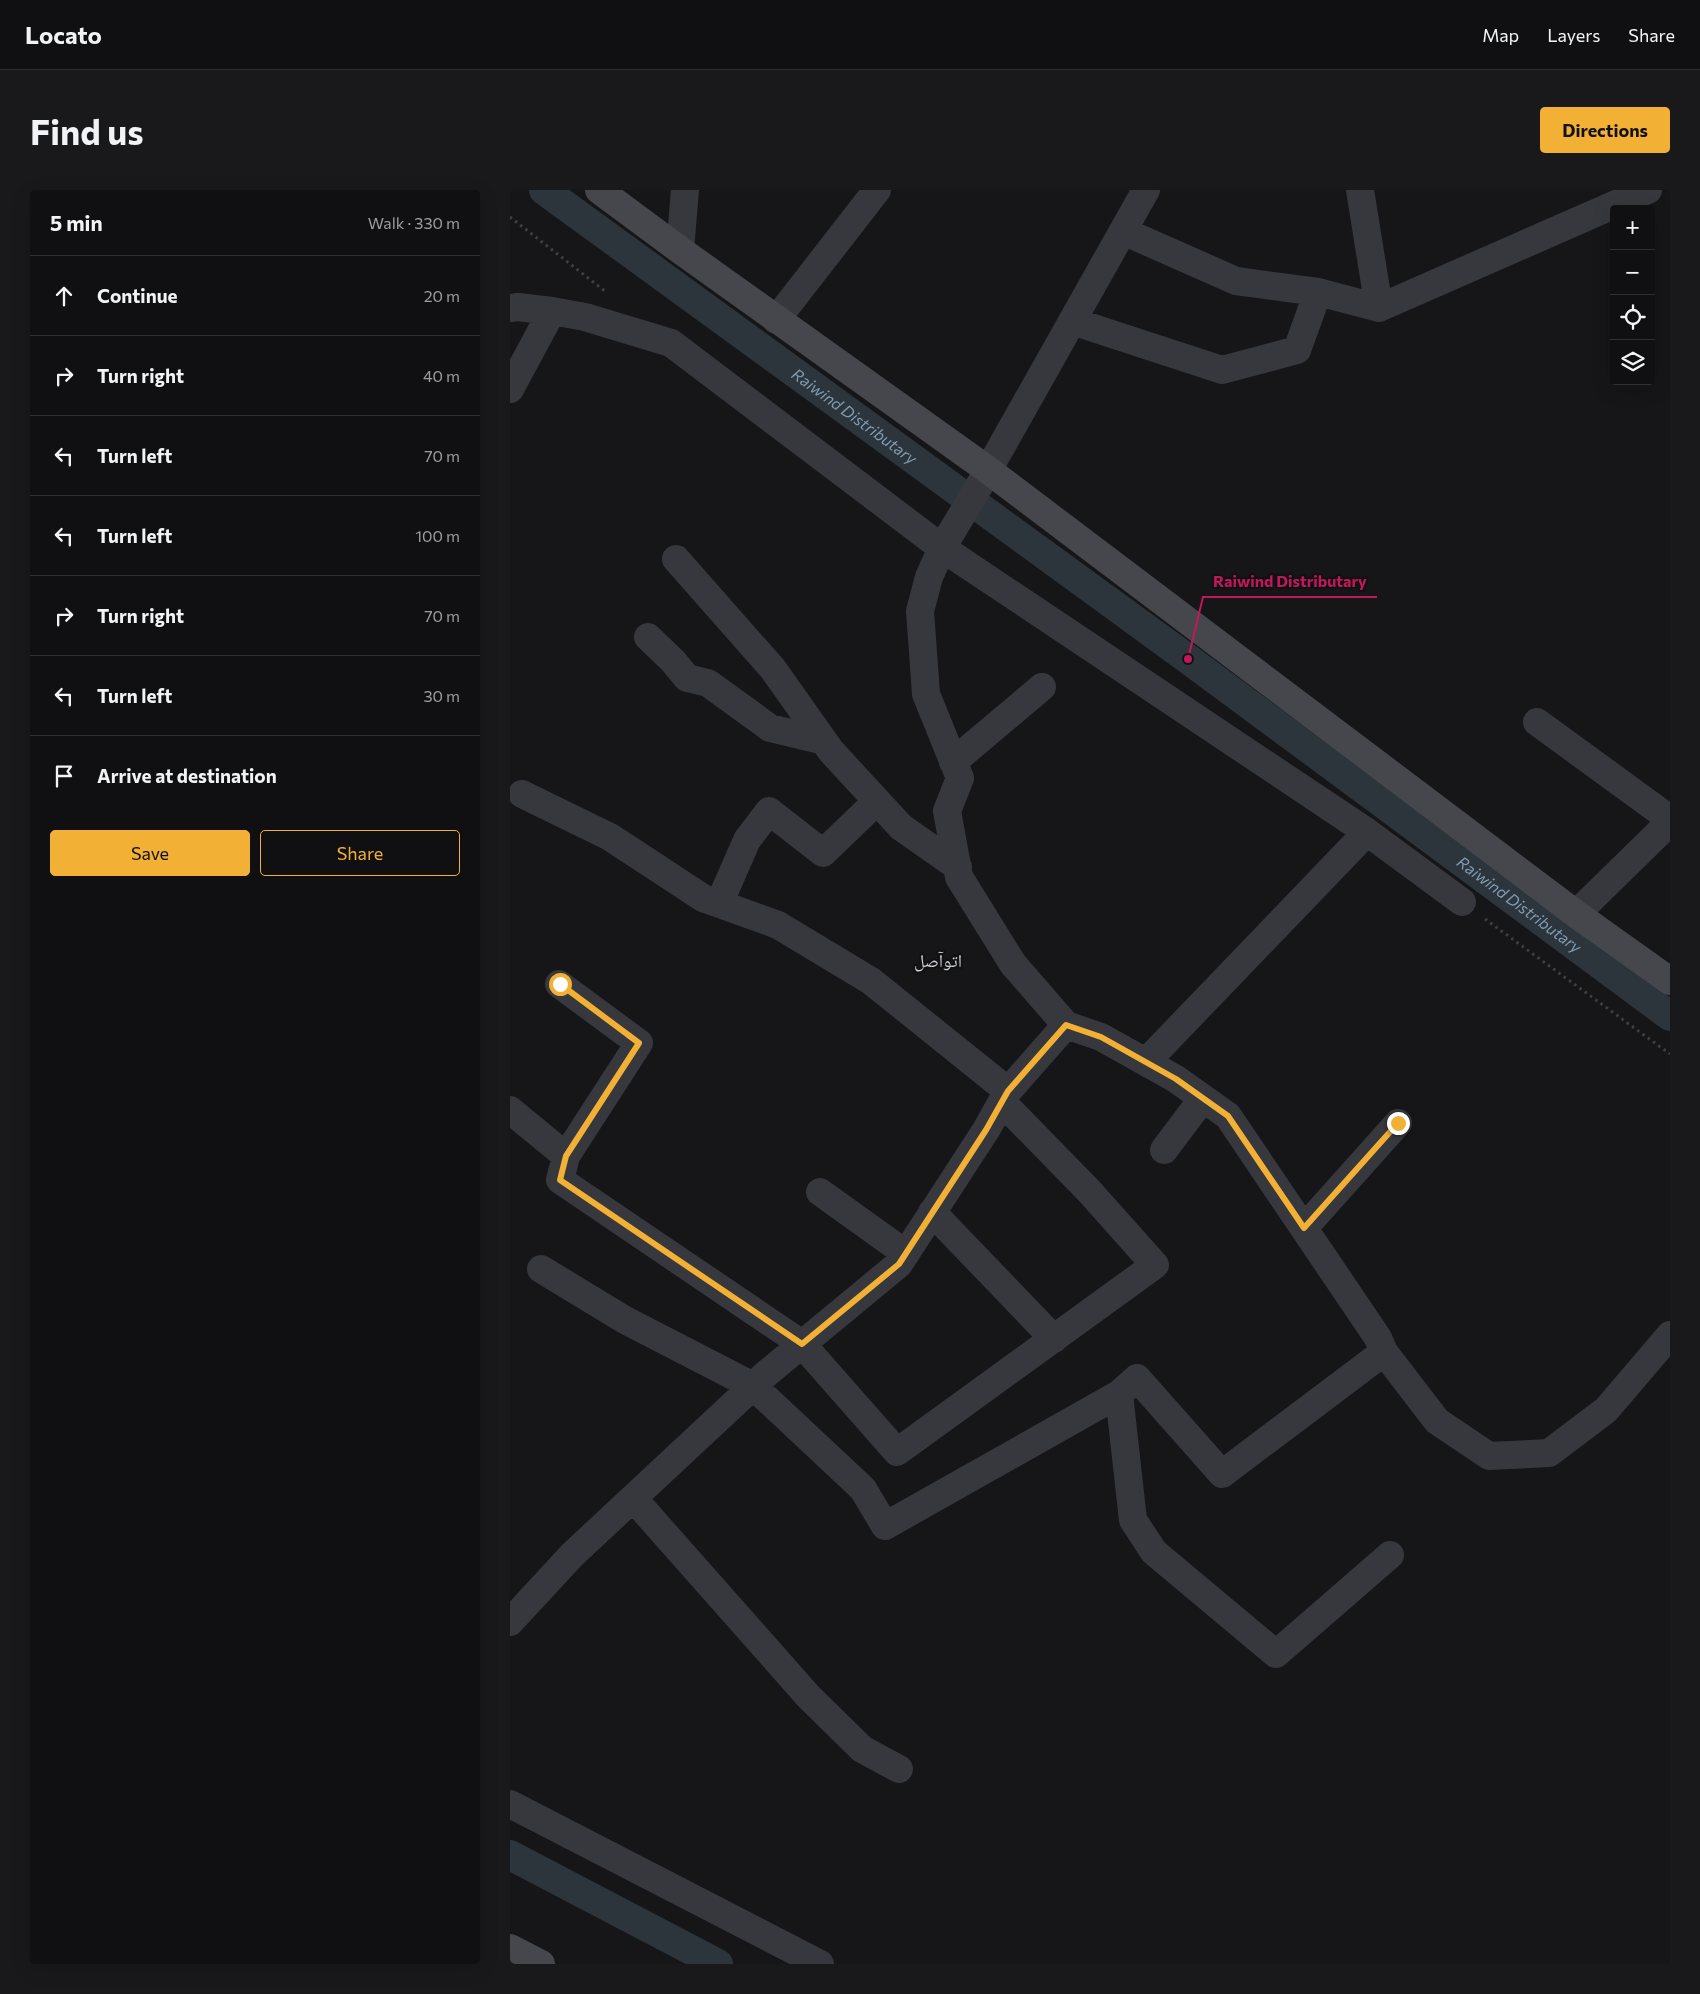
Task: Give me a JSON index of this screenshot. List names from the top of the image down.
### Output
{
  "districts": ["اتوآصل"],
  "water": ["Raiwind Distributary"],
  "places": ["Raiwind Distributary"],
  "page": {
    "header": "Locato",
    "nav": ["Map", "Layers", "Share"],
    "buttons": [
      "Directions",
      ["Save", "Share"]
    ],
    "title": "Find us",
    "heading": ["5 min", "Walk · 330 m"],
    "map_buttons": ["+", "−"],
    "list": [
      ["Continue", "20 m"],
      ["Turn right", "40 m"],
      ["Turn left", "70 m"],
      ["Turn left", "100 m"],
      ["Turn right", "70 m"],
      ["Turn left", "30 m"],
      "Arrive at destination"
    ]
  }
}
